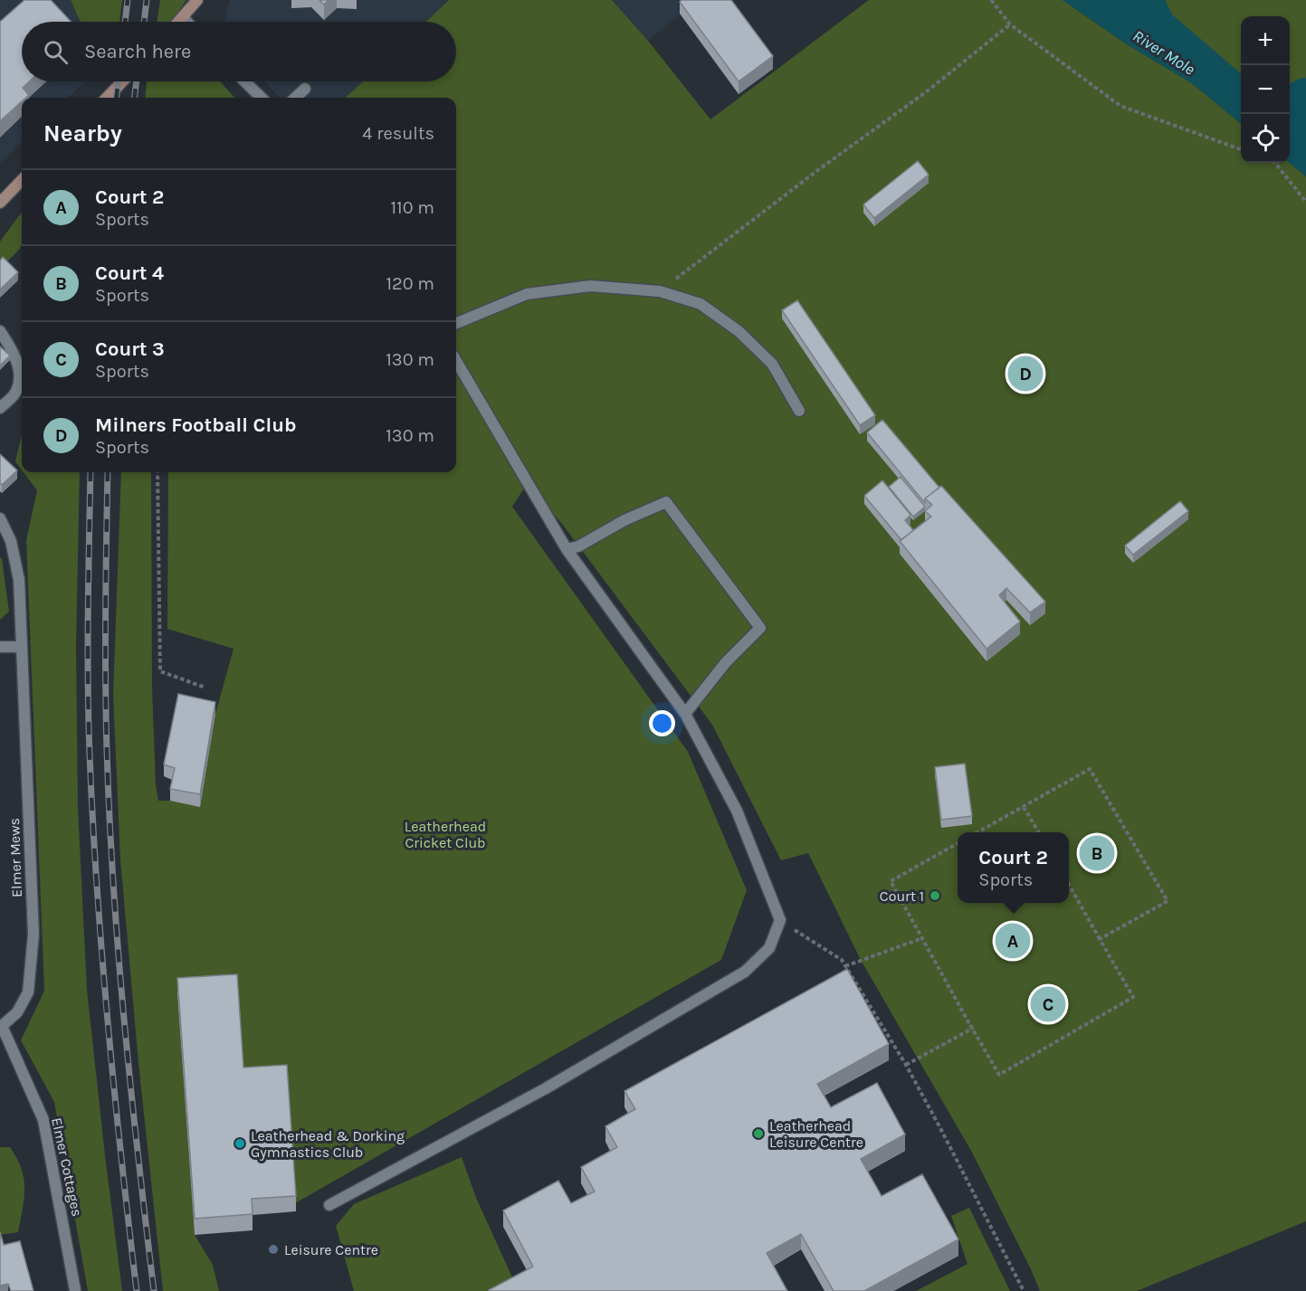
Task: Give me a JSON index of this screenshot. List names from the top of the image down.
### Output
{
  "streets": {
    "lane": ["Elmer Mews", "Elmer Cottages"]
  },
  "crossings": [
    ["Elmer Mews", "Elmer Cottages"]
  ],
  "water": ["River Mole"],
  "parks": ["Leatherhead Cricket Club"],
  "places": [
    "Court 1",
    "Leatherhead Leisure Centre",
    "Leatherhead & Dorking Gymnastics Club",
    "Leisure Centre"
  ],
  "page": {
    "map_buttons": ["+", "−"],
    "search": "Search here",
    "heading": ["Nearby", "4 results"],
    "list": [
      {
        "mark": "A",
        "name": "Court 2",
        "note": "Sports",
        "value": "110 m"
      },
      {
        "mark": "B",
        "name": "Court 4",
        "note": "Sports",
        "value": "120 m"
      },
      {
        "mark": "C",
        "name": "Court 3",
        "note": "Sports",
        "value": "130 m"
      },
      {
        "mark": "D",
        "name": "Milners Football Club",
        "note": "Sports",
        "value": "130 m"
      }
    ],
    "pins": [
      "D",
      "B",
      "A",
      "C"
    ],
    "popup": ["Court 2", "Sports"]
  }
}
